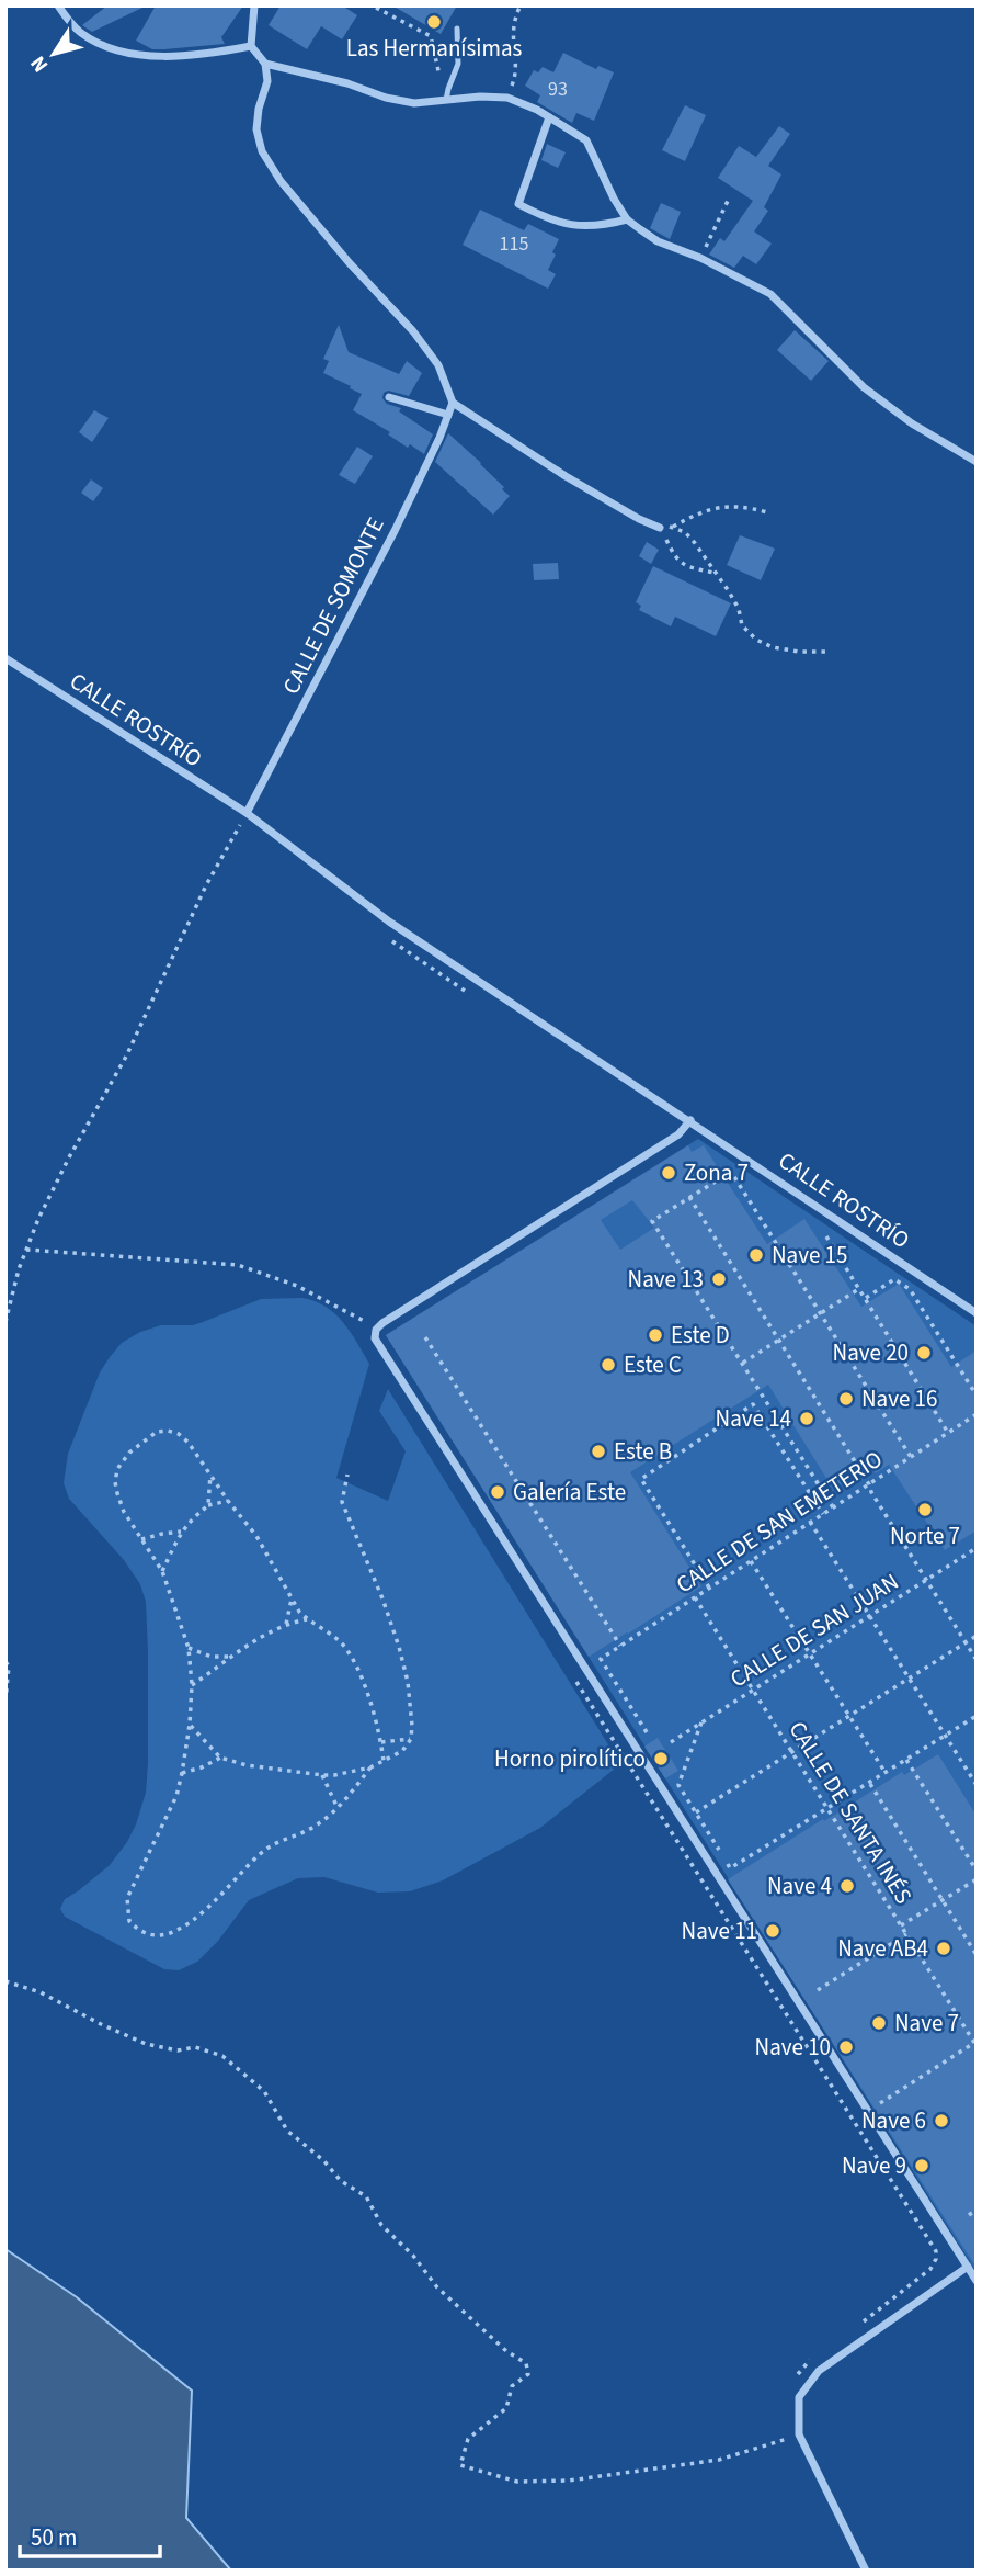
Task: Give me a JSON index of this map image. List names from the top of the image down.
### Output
{
  "streets": {
    "street": ["CALLE DE SOMONTE", "CALLE ROSTRÍO"],
    "path": ["CALLE DE SAN EMETERIO", "CALLE DE SAN JUAN", "CALLE DE SANTA INÉS"]
  },
  "crossings": [
    ["CALLE DE SOMONTE", "CALLE ROSTRÍO"],
    ["CALLE DE SAN EMETERIO", "CALLE DE SANTA INÉS"],
    ["CALLE DE SAN JUAN", "CALLE DE SANTA INÉS"]
  ],
  "places": [
    "Las Hermanísimas",
    "Zona 7",
    "Nave 15",
    "Nave 13",
    "Este D",
    "Nave 20",
    "Este C",
    "Nave 16",
    "Nave 14",
    "Este B",
    "Galería Este",
    "Norte 7",
    "Horno pirolítico",
    "Nave 4",
    "Nave 11",
    "Nave AB4",
    "Nave 7",
    "Nave 10",
    "Nave 6",
    "Nave 9"
  ],
  "house_numbers": ["93", "115"],
  "scale_bar": "50 m",
  "north": "bottom left"
}
